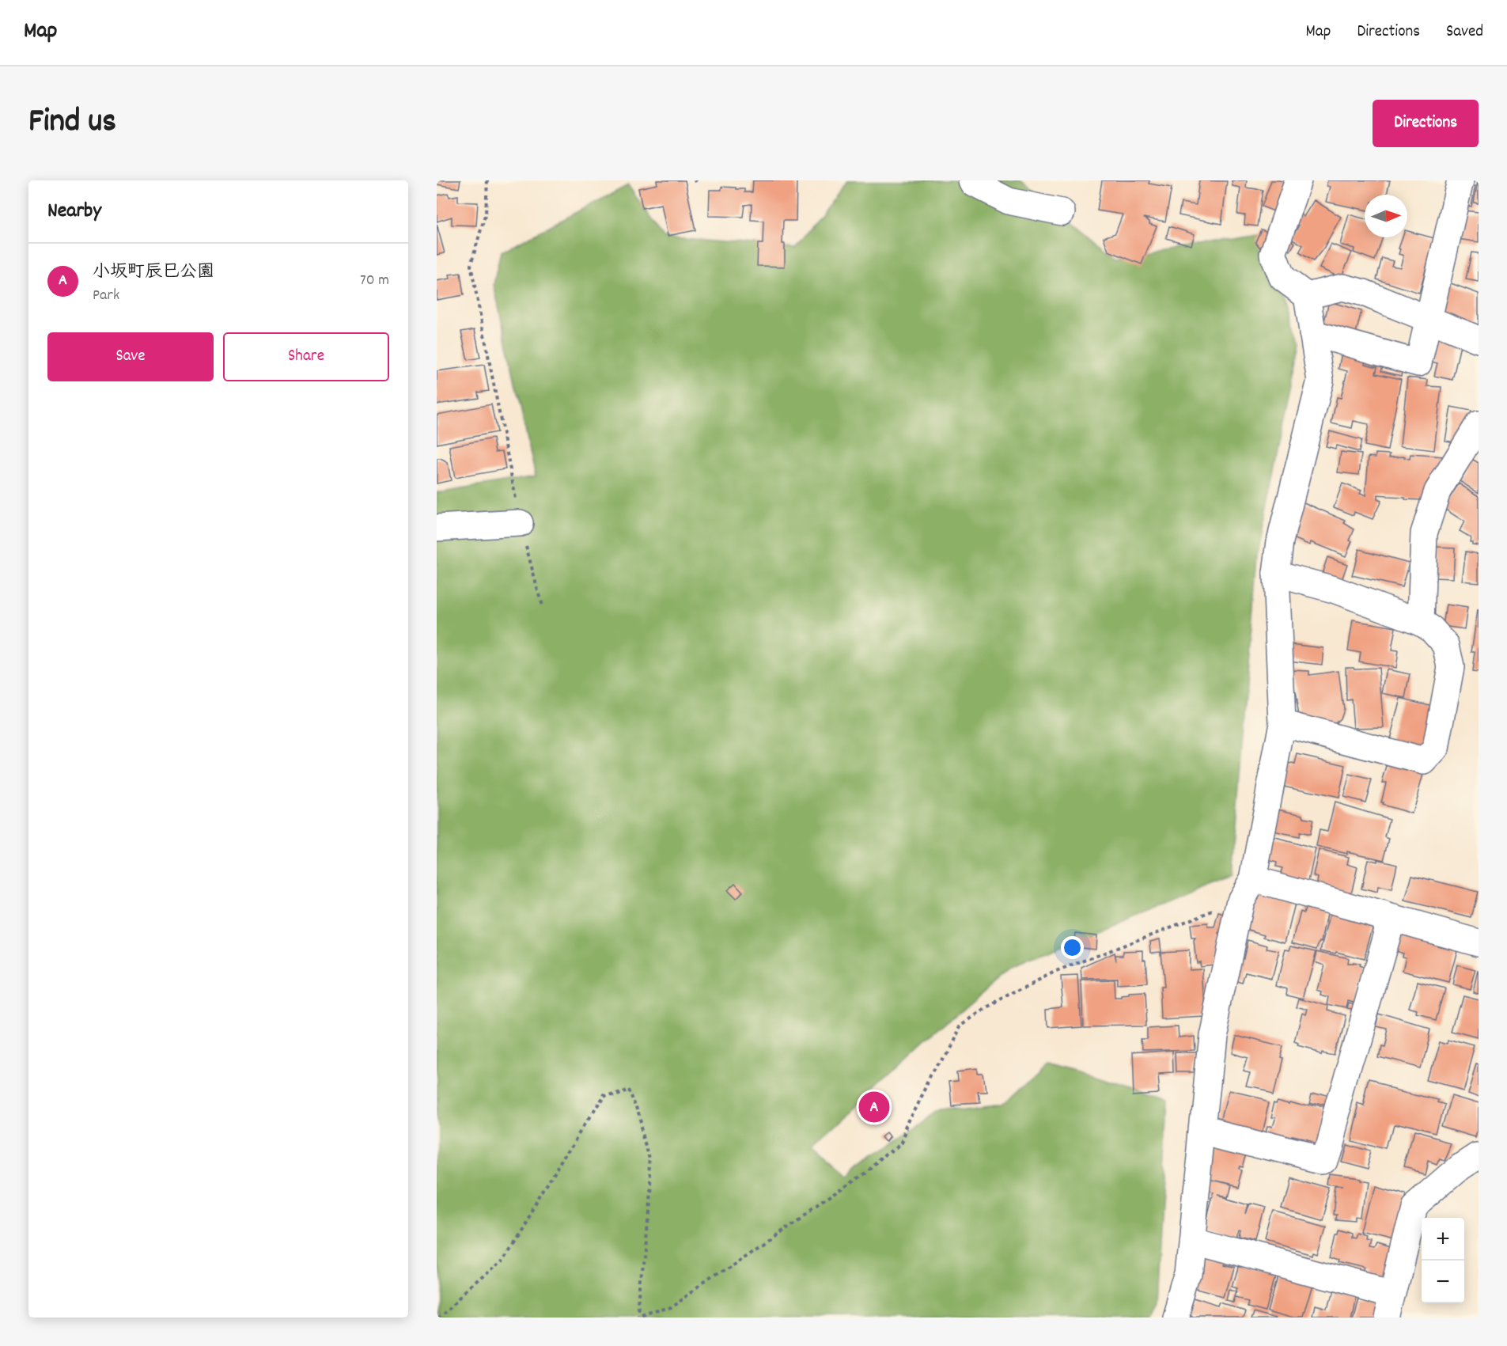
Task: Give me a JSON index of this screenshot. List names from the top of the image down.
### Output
{
  "north": "right",
  "page": {
    "header": "Map",
    "nav": ["Map", "Directions", "Saved"],
    "title": "Find us",
    "buttons": [
      "Directions",
      ["Save", "Share"]
    ],
    "heading": "Nearby",
    "list": [
      {
        "mark": "A",
        "name": "小坂町辰巳公園",
        "note": "Park",
        "value": "70 m"
      }
    ],
    "pins": "A",
    "map_buttons": ["+", "−"]
  }
}
